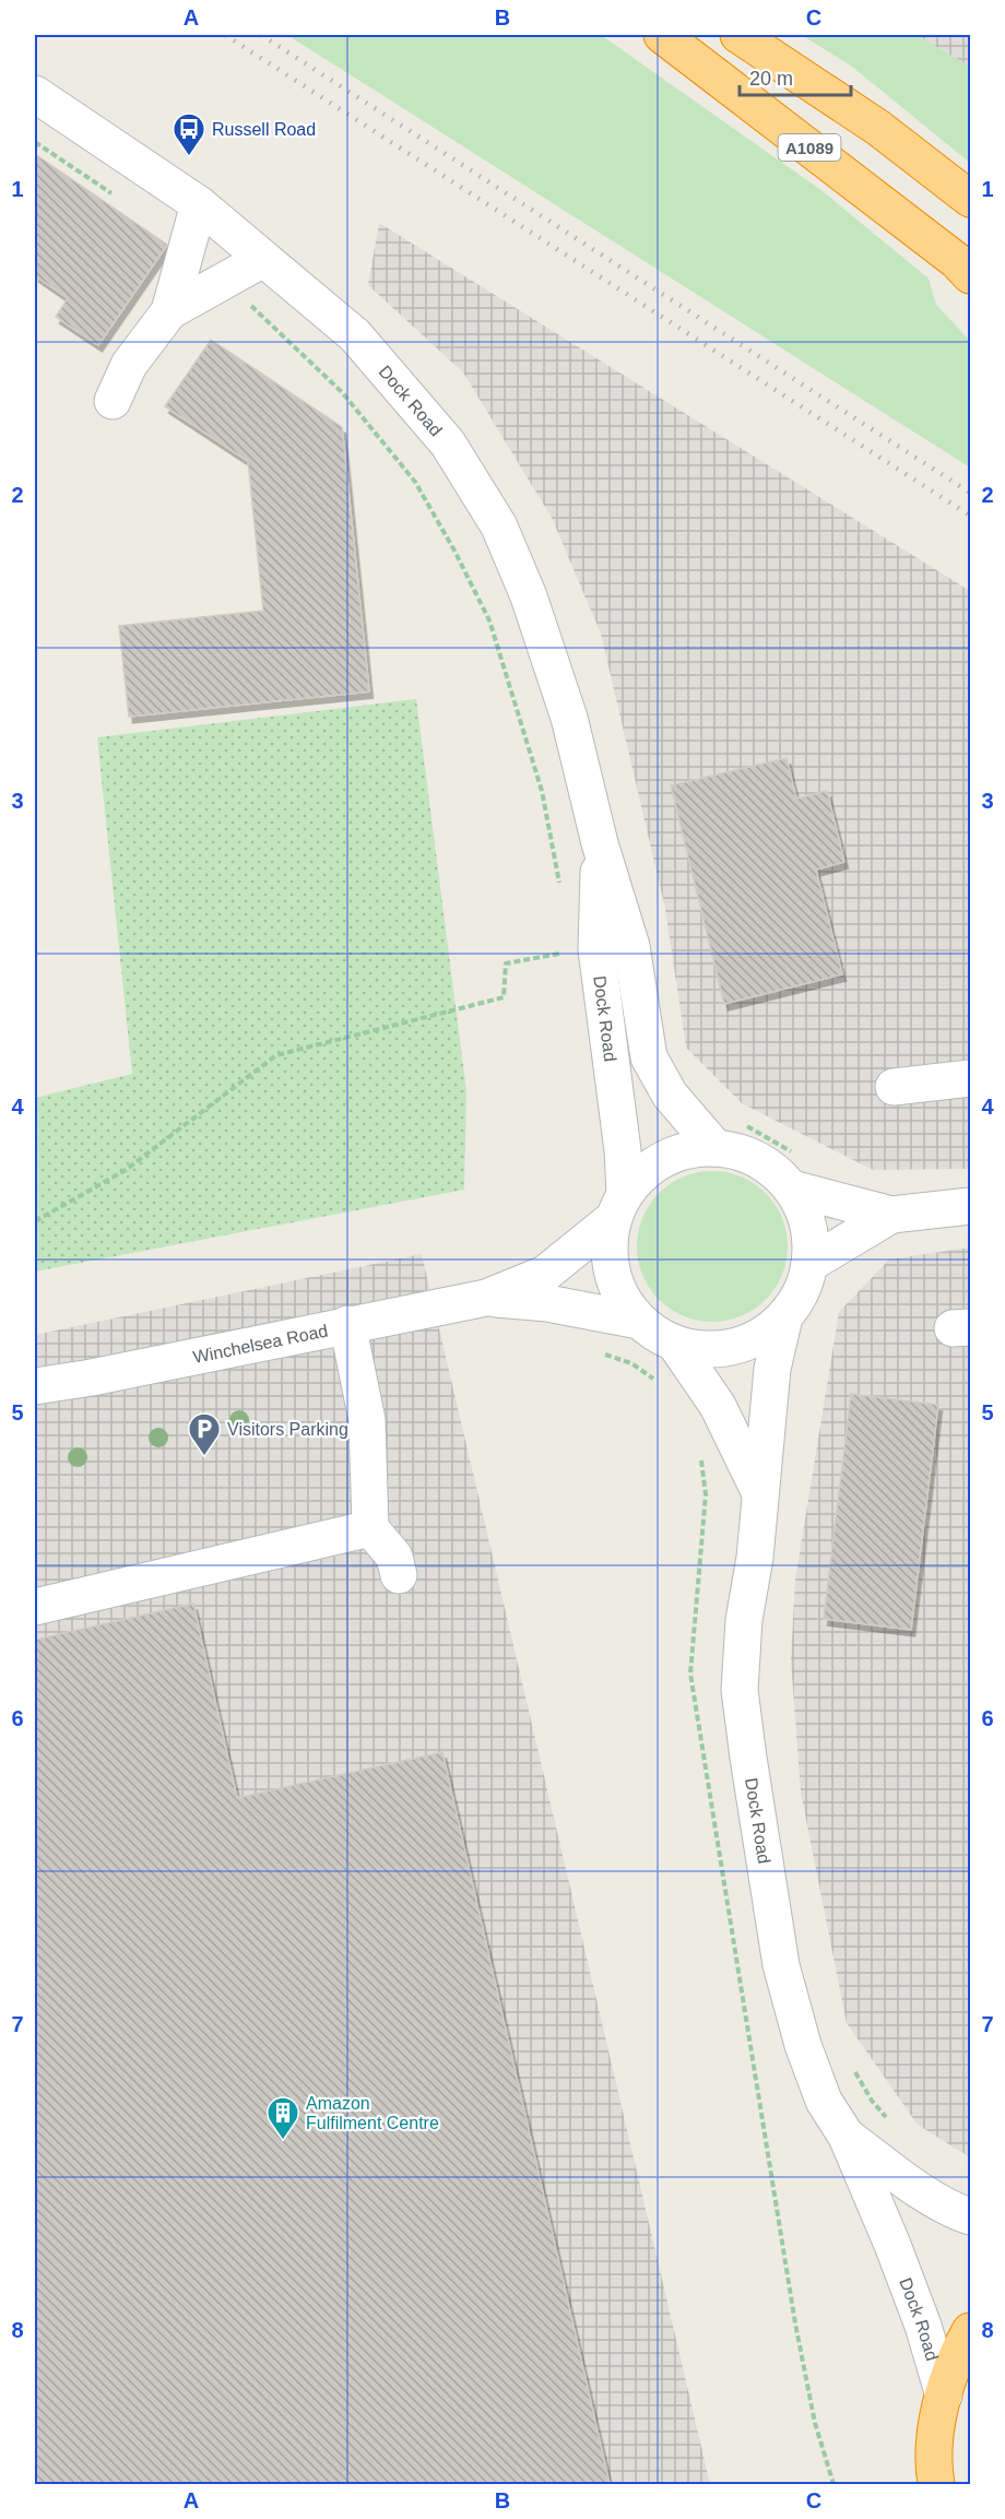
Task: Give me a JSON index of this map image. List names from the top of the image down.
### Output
{
  "streets": {
    "highway": ["A1089"],
    "street": ["Dock Road", "Winchelsea Road"]
  },
  "crossings": [
    ["Dock Road", "Winchelsea Road"]
  ],
  "places": {
    "bus stop": ["Russell Road"],
    "parking": ["Visitors Parking"],
    "building": ["Amazon Fulfilment Centre"]
  },
  "scale_bar": "20 m",
  "grid": {
    "columns": ["A", "B", "C"],
    "rows": [
      "1",
      "2",
      "3",
      "4",
      "5",
      "6",
      "7",
      "8"
    ]
  }
}
